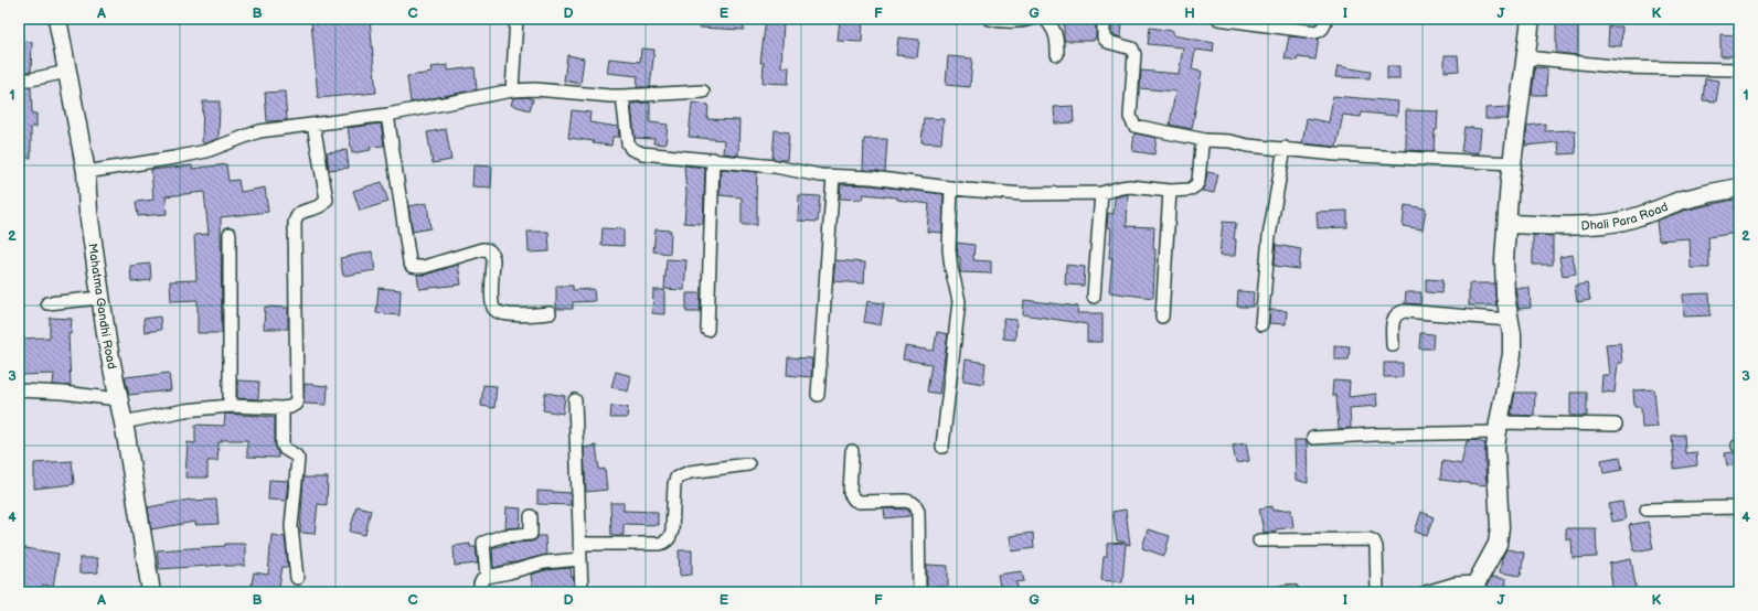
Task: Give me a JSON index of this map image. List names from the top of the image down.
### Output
{
  "streets": {
    "street": ["Dhali Para Road", "Mahatma Gandhi Road"]
  },
  "grid": {
    "columns": [
      "A",
      "B",
      "C",
      "D",
      "E",
      "F",
      "G",
      "H",
      "I",
      "J",
      "K"
    ],
    "rows": [
      "1",
      "2",
      "3",
      "4"
    ]
  }
}
